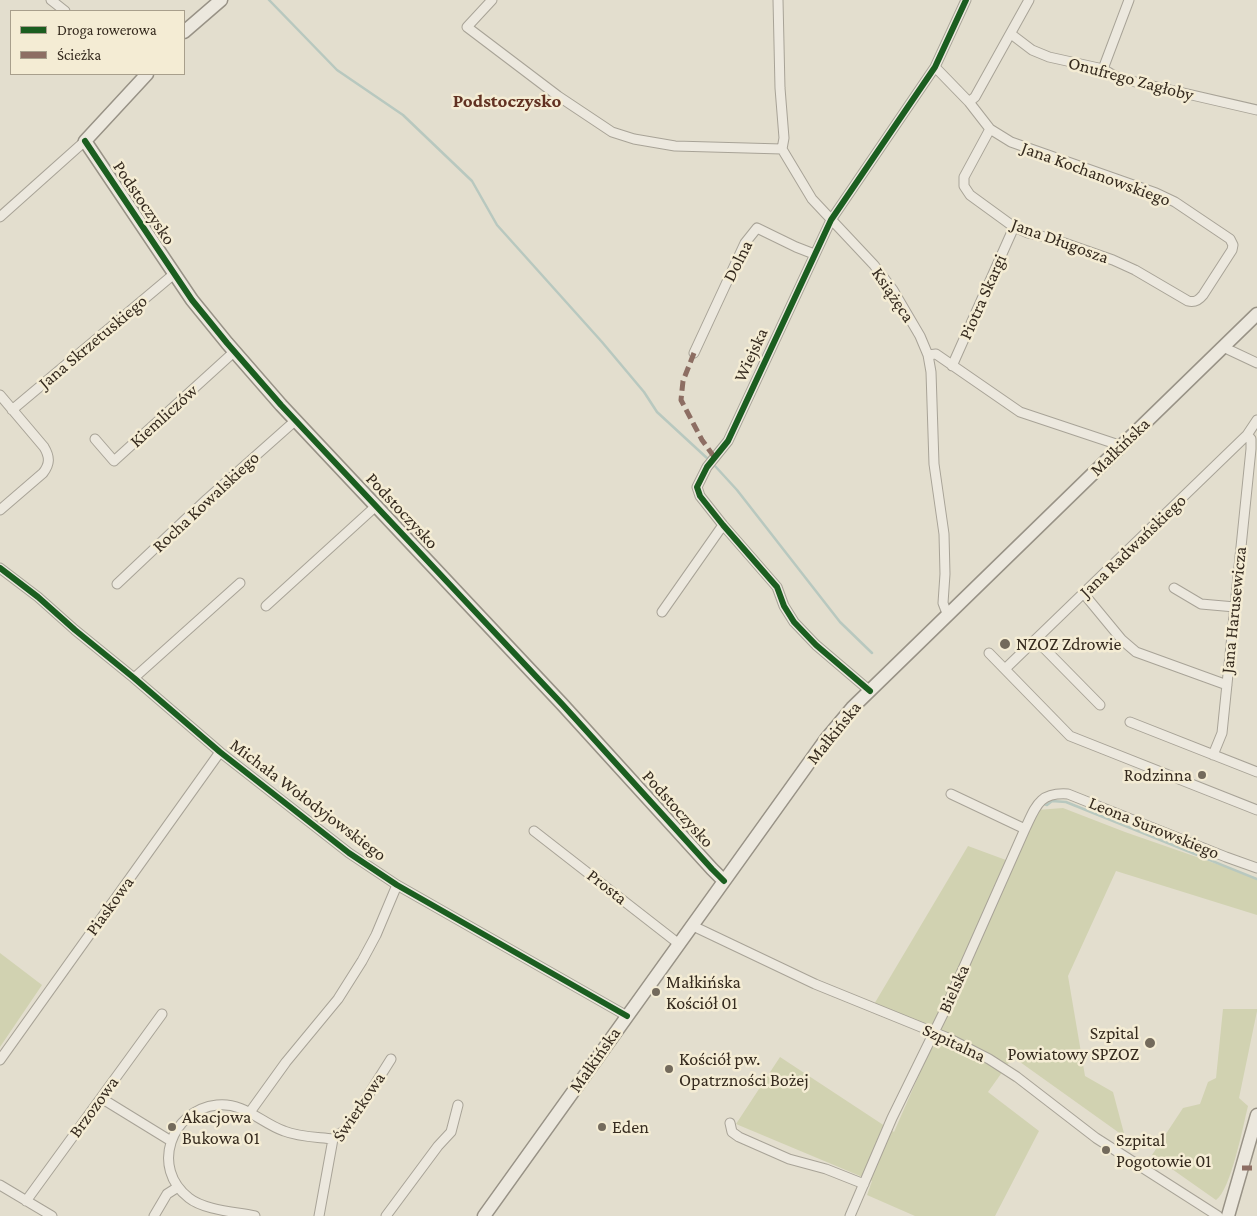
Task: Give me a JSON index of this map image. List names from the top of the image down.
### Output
{
  "streets": {
    "street": [
      "Onufrego Zagłoby",
      "Jana Kochanowskiego",
      "Podstoczysko",
      "Jana Długosza",
      "Dolna",
      "Książęca",
      "Piotra Skargi",
      "Jana Skrzetuskiego",
      "Wiejska",
      "Kiemliczów",
      "Małkińska",
      "Rocha Kowalskiego",
      "Jana Radwańskiego",
      "Jana Harusewicza",
      "Michała Wołodyjowskiego",
      "Leona Surowskiego",
      "Prosta",
      "Piaskowa",
      "Bielska",
      "Szpitalna",
      "Brzozowa",
      "Świerkowa"
    ]
  },
  "crossings": [
    ["Jana Kochanowskiego", "Jana Długosza"],
    ["Jana Kochanowskiego", "Wiejska"],
    ["Podstoczysko", "Jana Skrzetuskiego"],
    ["Podstoczysko", "Kiemliczów"],
    ["Podstoczysko", "Małkińska"],
    ["Podstoczysko", "Rocha Kowalskiego"],
    ["Jana Długosza", "Piotra Skargi"],
    ["Dolna", "Wiejska"],
    ["Książęca", "Wiejska"],
    ["Książęca", "Małkińska"],
    ["Wiejska", "Małkińska"],
    ["Małkińska", "Michała Wołodyjowskiego"],
    ["Małkińska", "Prosta"],
    ["Małkińska", "Szpitalna"],
    ["Jana Radwańskiego", "Jana Harusewicza"],
    ["Michała Wołodyjowskiego", "Piaskowa"],
    ["Leona Surowskiego", "Bielska"],
    ["Bielska", "Szpitalna"]
  ],
  "districts": ["Podstoczysko"],
  "places": [
    "NZOZ Zdrowie",
    "Rodzinna",
    "Małkińska Kościół 01",
    "Szpital Powiatowy SPZOZ",
    "Kościół pw. Opatrzności Bożej",
    "Akacjowa Bukowa 01",
    "Eden",
    "Szpital Pogotowie 01"
  ],
  "legend": ["Droga rowerowa", "Ścieżka"]
}
